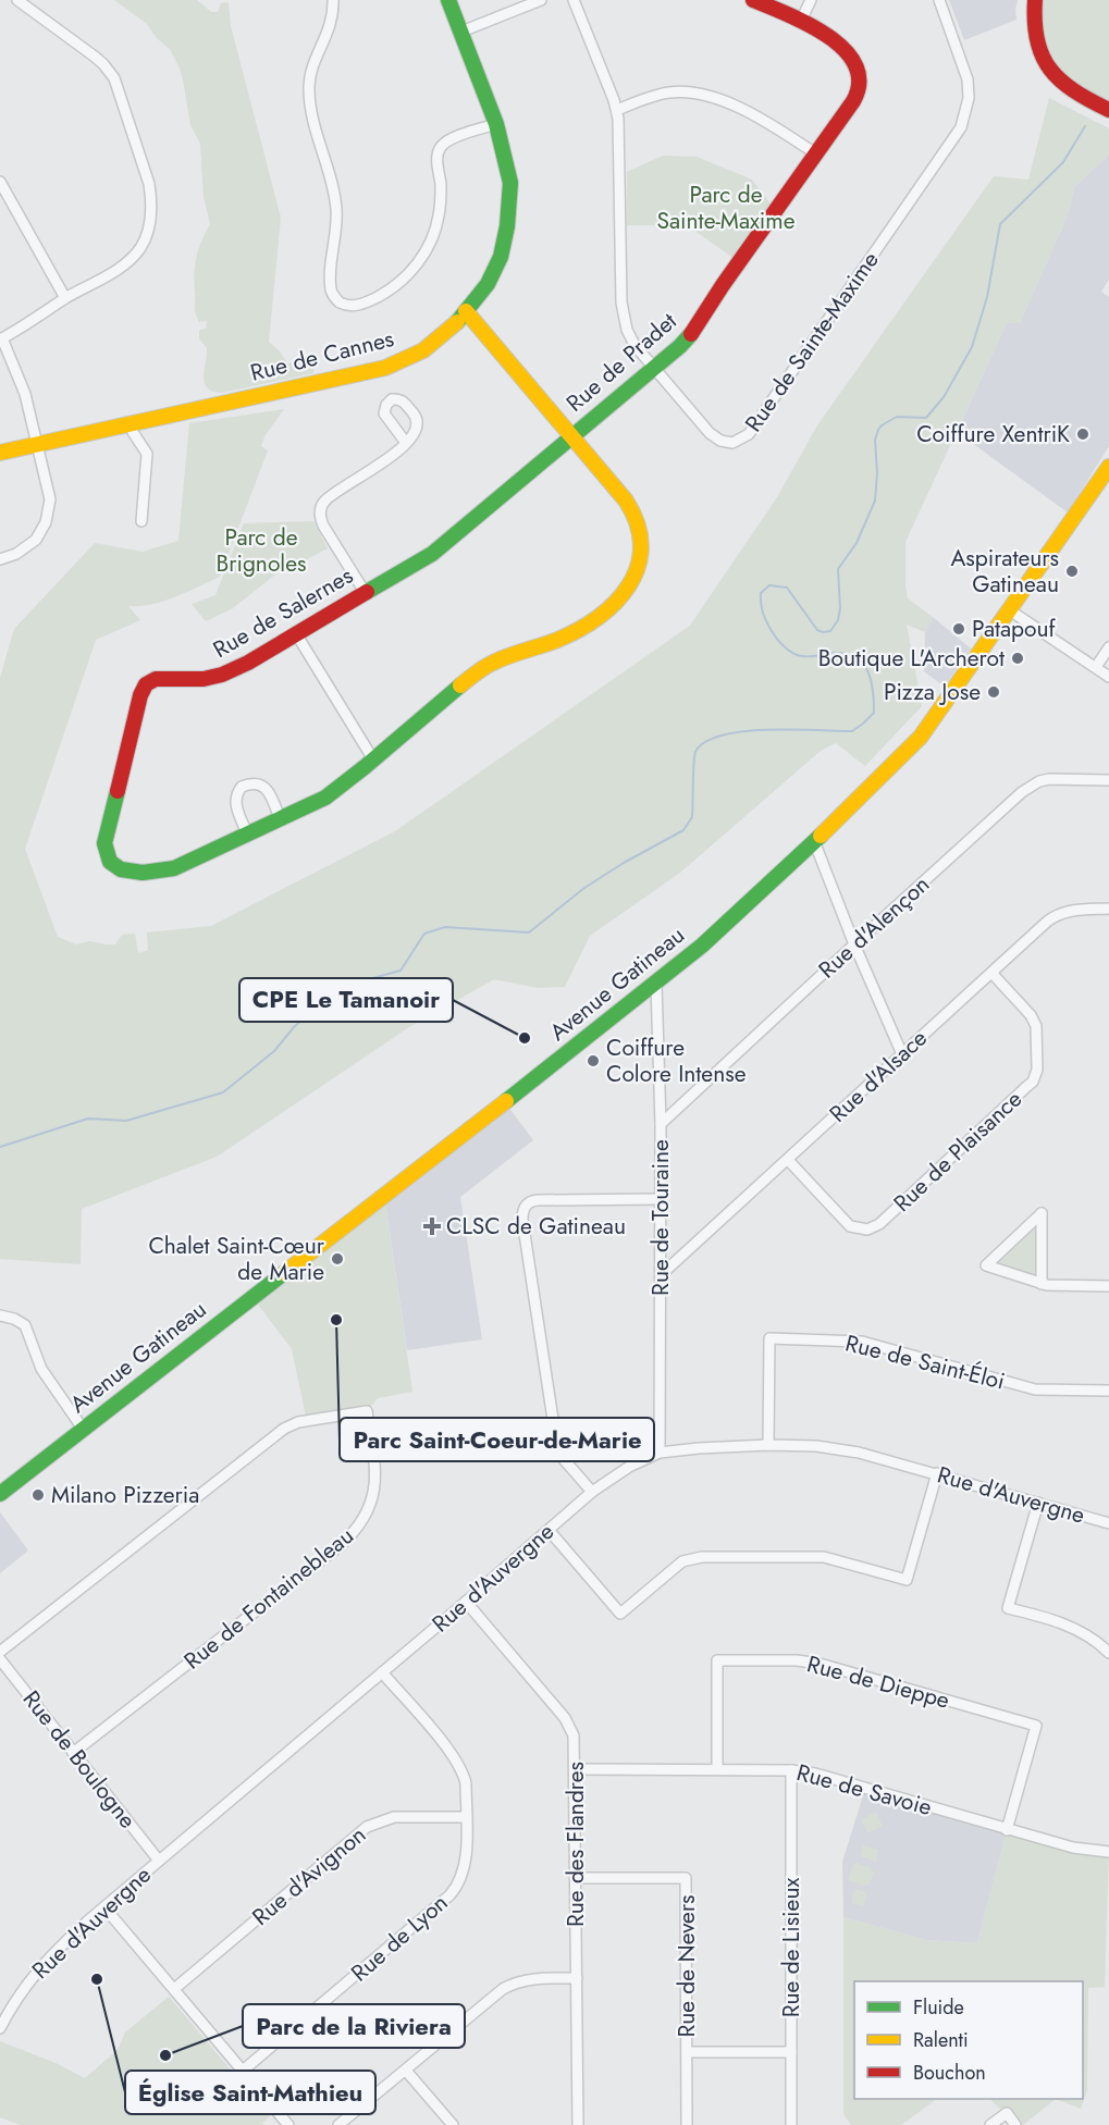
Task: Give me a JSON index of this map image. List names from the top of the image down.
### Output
{
  "streets": {
    "street": [
      "Rue de Sainte-Maxime",
      "Rue de Cannes",
      "Rue de Pradet",
      "Rue de Salernes",
      "Rue d'Alençon",
      "Avenue Gatineau",
      "Rue d'Alsace",
      "Rue de Plaisance",
      "Rue de Touraine",
      "Rue de Saint-Éloi",
      "Rue d'Auvergne",
      "Rue de Fontainebleau",
      "Rue de Dieppe",
      "Rue de Boulogne",
      "Rue de Savoie",
      "Rue des Flandres",
      "Rue d'Avignon",
      "Rue de Lyon",
      "Rue de Lisieux",
      "Rue de Nevers"
    ]
  },
  "crossings": [
    ["Rue de Sainte-Maxime", "Rue de Pradet"],
    ["Rue de Cannes", "Rue de Salernes"],
    ["Rue de Pradet", "Rue de Salernes"],
    ["Rue d'Alençon", "Rue de Touraine"],
    ["Avenue Gatineau", "Rue de Touraine"],
    ["Rue d'Alsace", "Rue de Plaisance"],
    ["Rue d'Alsace", "Rue de Touraine"],
    ["Rue de Touraine", "Rue d'Auvergne"],
    ["Rue de Saint-Éloi", "Rue d'Auvergne"],
    ["Rue d'Auvergne", "Rue de Boulogne"],
    ["Rue d'Auvergne", "Rue des Flandres"],
    ["Rue d'Auvergne", "Rue de Lyon"],
    ["Rue de Fontainebleau", "Rue de Boulogne"],
    ["Rue de Dieppe", "Rue de Savoie"],
    ["Rue de Savoie", "Rue des Flandres"],
    ["Rue de Savoie", "Rue de Lisieux"],
    ["Rue des Flandres", "Rue de Nevers"],
    ["Rue d'Avignon", "Rue de Lyon"]
  ],
  "parks": ["Parc de Sainte-Maxime", "Parc de Brignoles"],
  "places": {
    "other": [
      "Coiffure XentriK",
      "Aspirateurs Gatineau",
      "Patapouf",
      "Boutique L'Archerot",
      "Pizza Jose",
      "CPE Le Tamanoir",
      "Coiffure Colore Intense",
      "Chalet Saint-Cœur de Marie",
      "Parc Saint-Coeur-de-Marie",
      "Milano Pizzeria",
      "Église Saint-Mathieu",
      "Parc de la Riviera"
    ],
    "health": ["CLSC de Gatineau"]
  },
  "legend": ["Fluide", "Ralenti", "Bouchon"]
}
